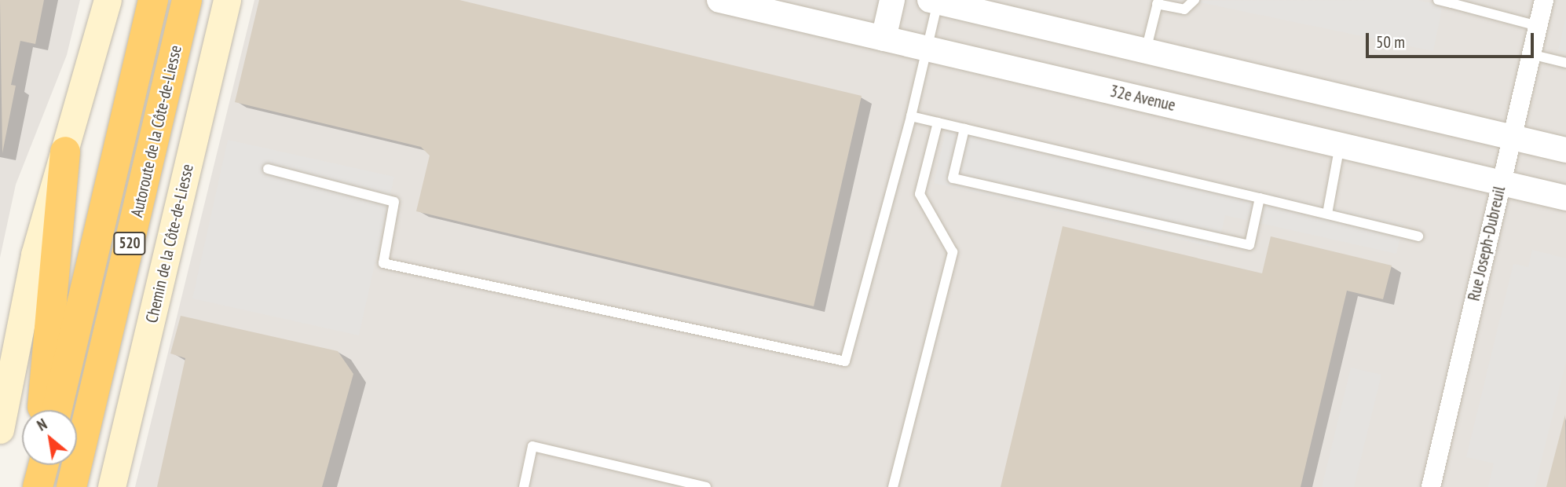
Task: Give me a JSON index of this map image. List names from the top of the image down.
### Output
{
  "streets": {
    "highway": ["Autoroute de la Côte-de-Liesse", "520"],
    "main road": ["Chemin de la Côte-de-Liesse"],
    "street": ["32e Avenue", "Rue Joseph-Dubreuil"]
  },
  "crossings": [
    ["32e Avenue", "Rue Joseph-Dubreuil"]
  ],
  "scale_bar": "50 m",
  "north": "top left"
}
